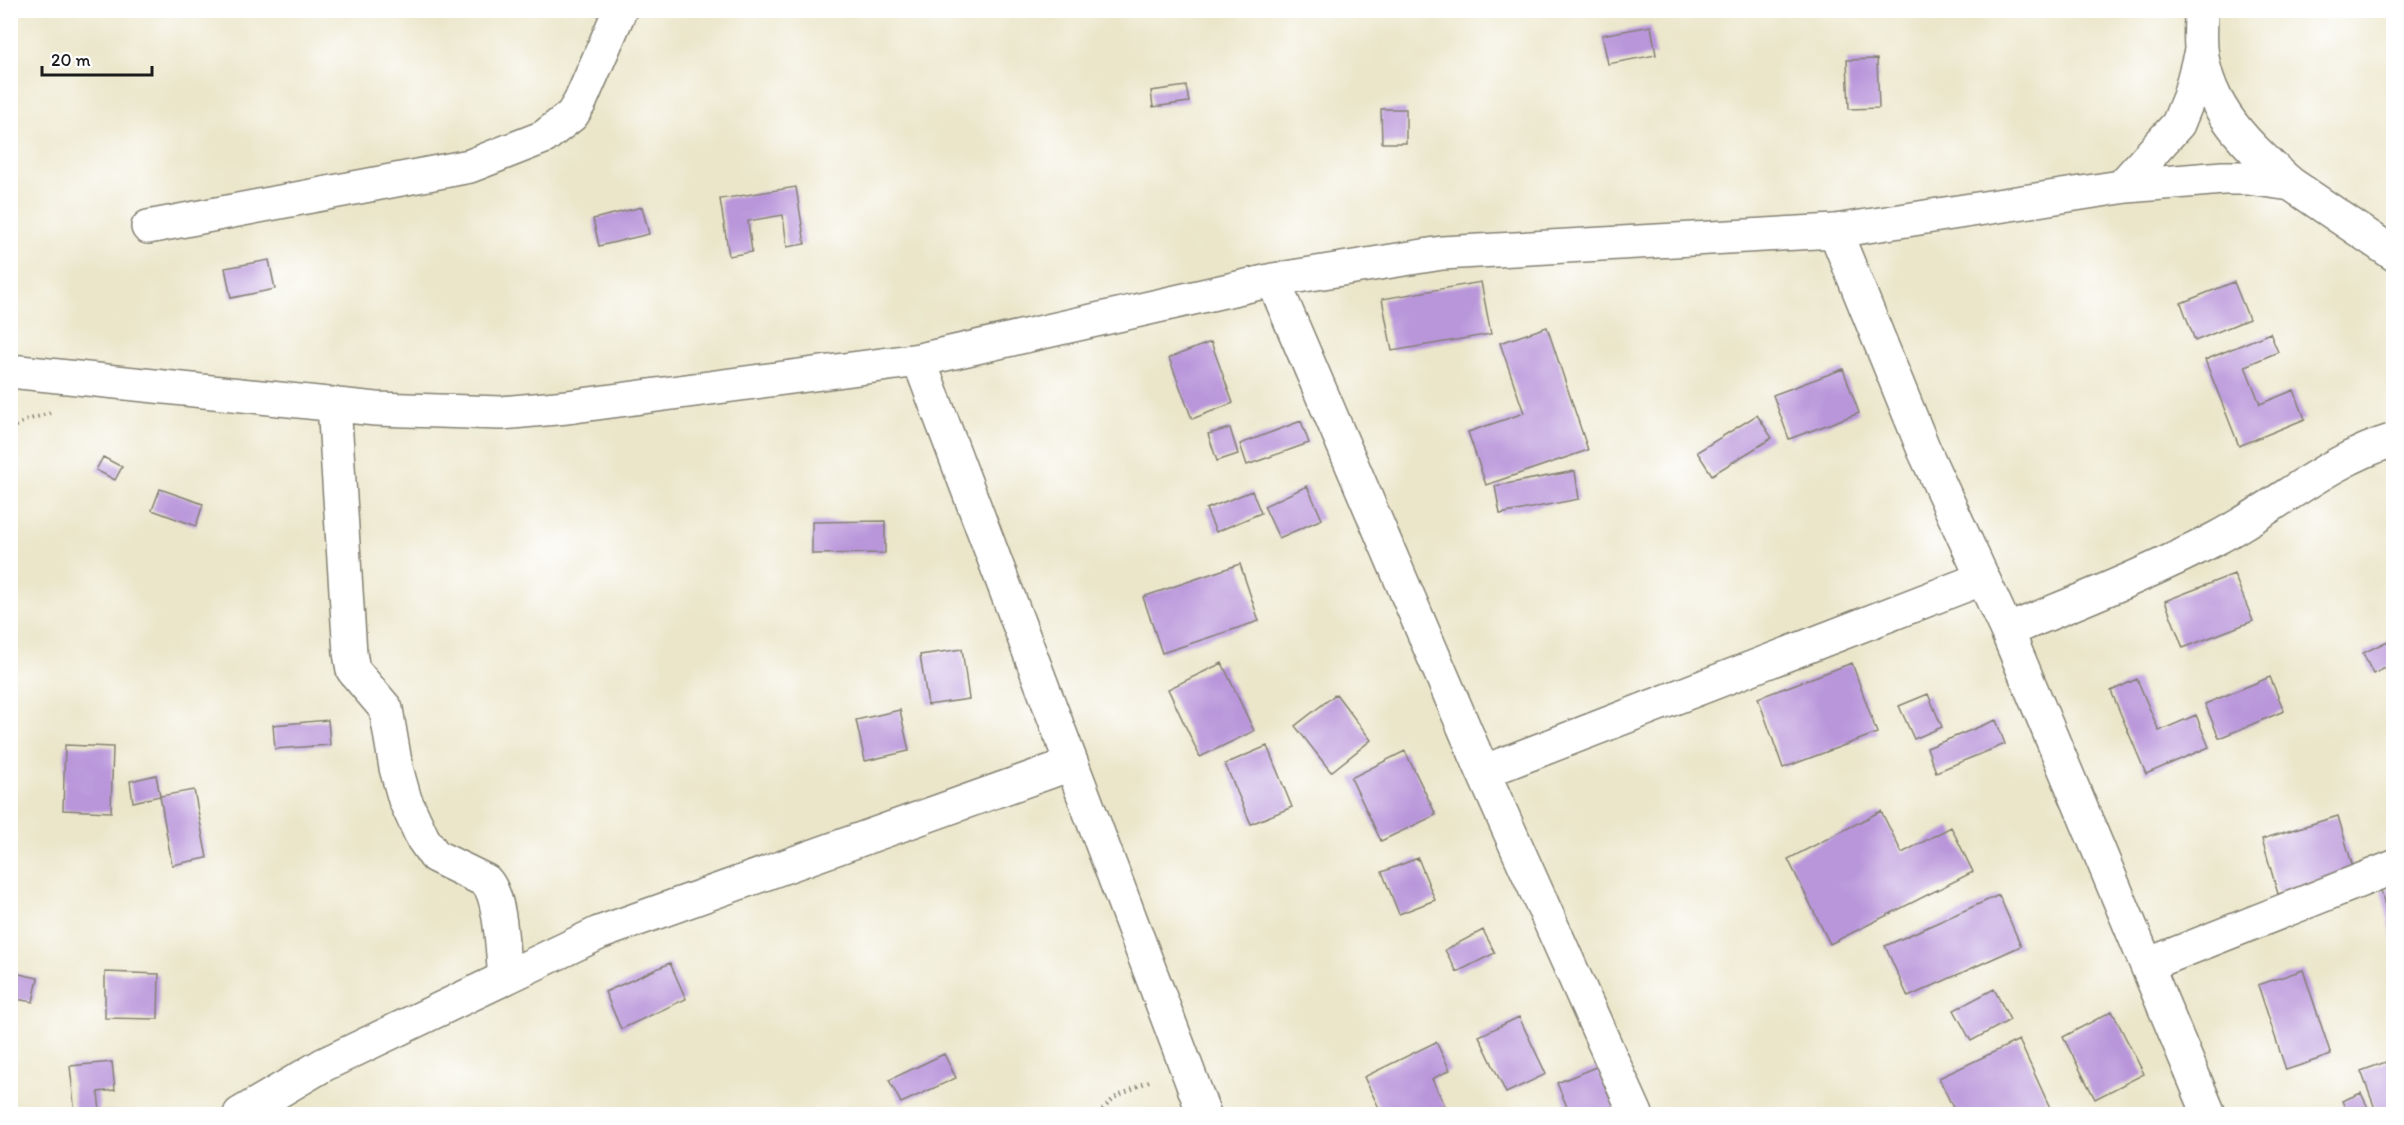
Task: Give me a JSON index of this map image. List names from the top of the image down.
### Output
{
  "scale_bar": "20 m"
}
